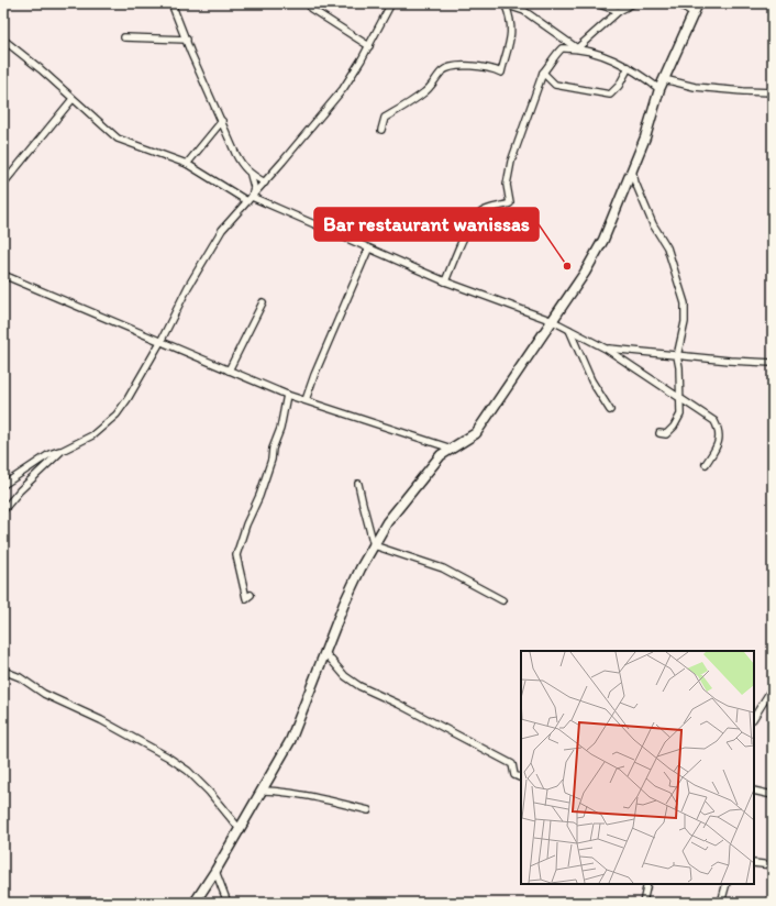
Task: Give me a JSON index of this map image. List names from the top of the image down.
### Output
{
  "places": ["Bar restaurant wanissas"]
}
